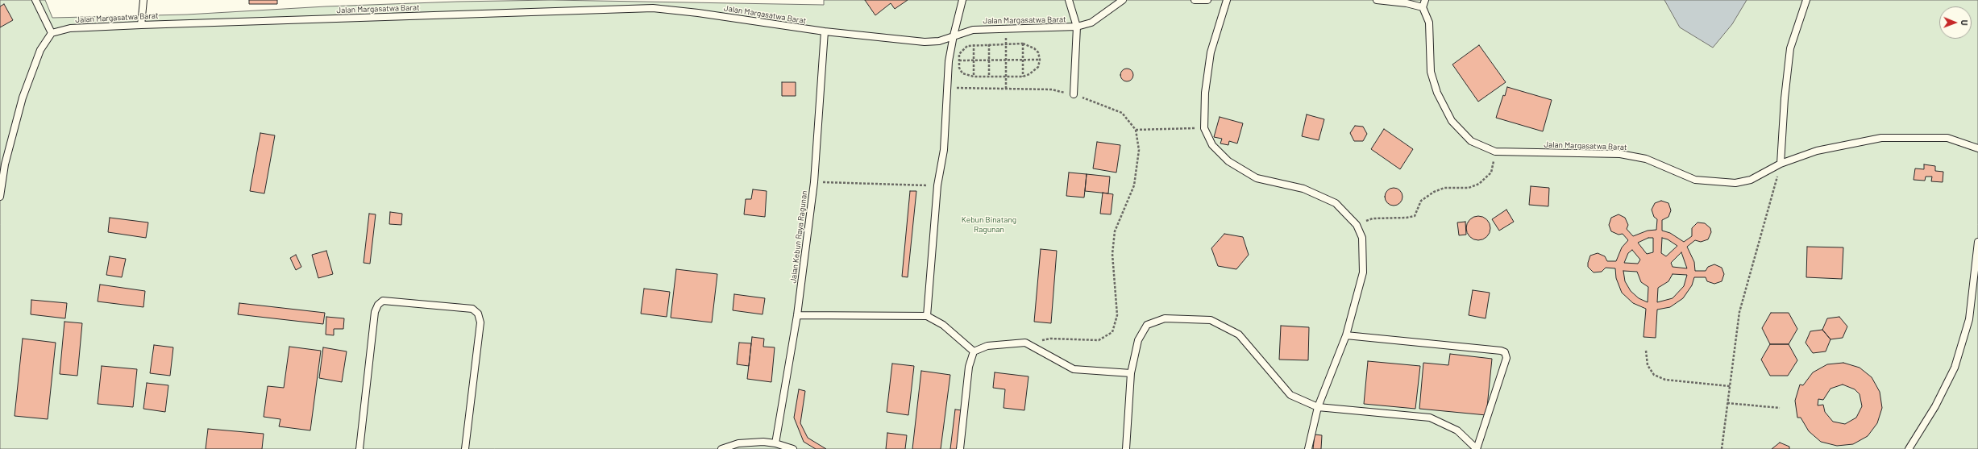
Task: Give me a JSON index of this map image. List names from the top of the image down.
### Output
{
  "streets": {
    "lane": ["Jalan Margasatwa Barat", "Jalan Kebun Raya Ragunan"]
  },
  "crossings": [
    ["Jalan Margasatwa Barat", "Jalan Kebun Raya Ragunan"]
  ],
  "parks": ["Kebun Binatang Ragunan"],
  "north": "right"
}
